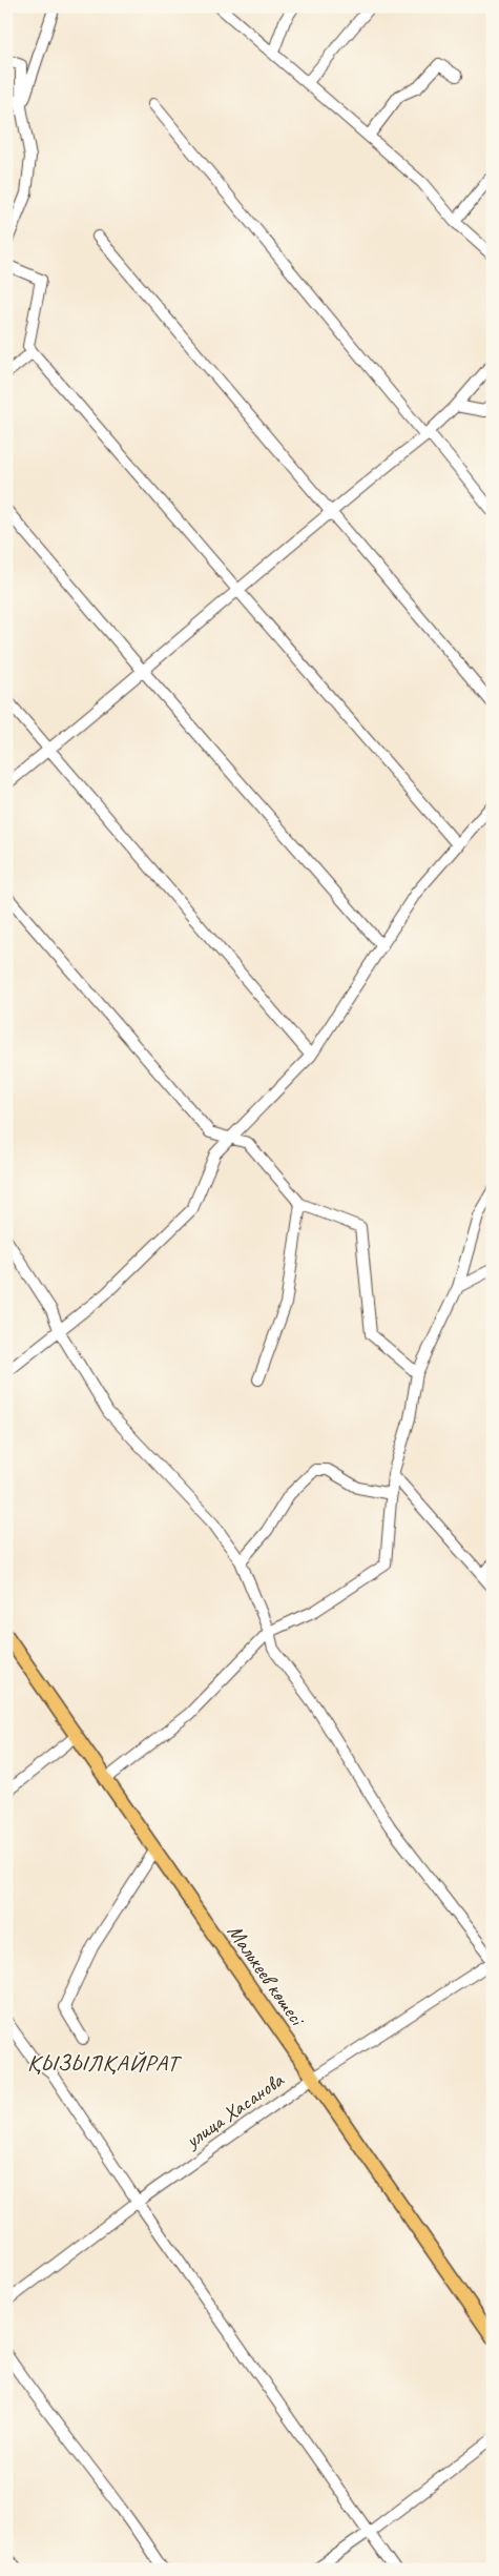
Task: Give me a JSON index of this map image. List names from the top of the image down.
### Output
{
  "streets": {
    "main road": ["Малькеев көшесі"],
    "street": ["улица Хасанова"]
  },
  "crossings": [
    ["Малькеев көшесі", "улица Хасанова"]
  ],
  "districts": ["ҚЫЗЫЛҚАЙРАТ"]
}
